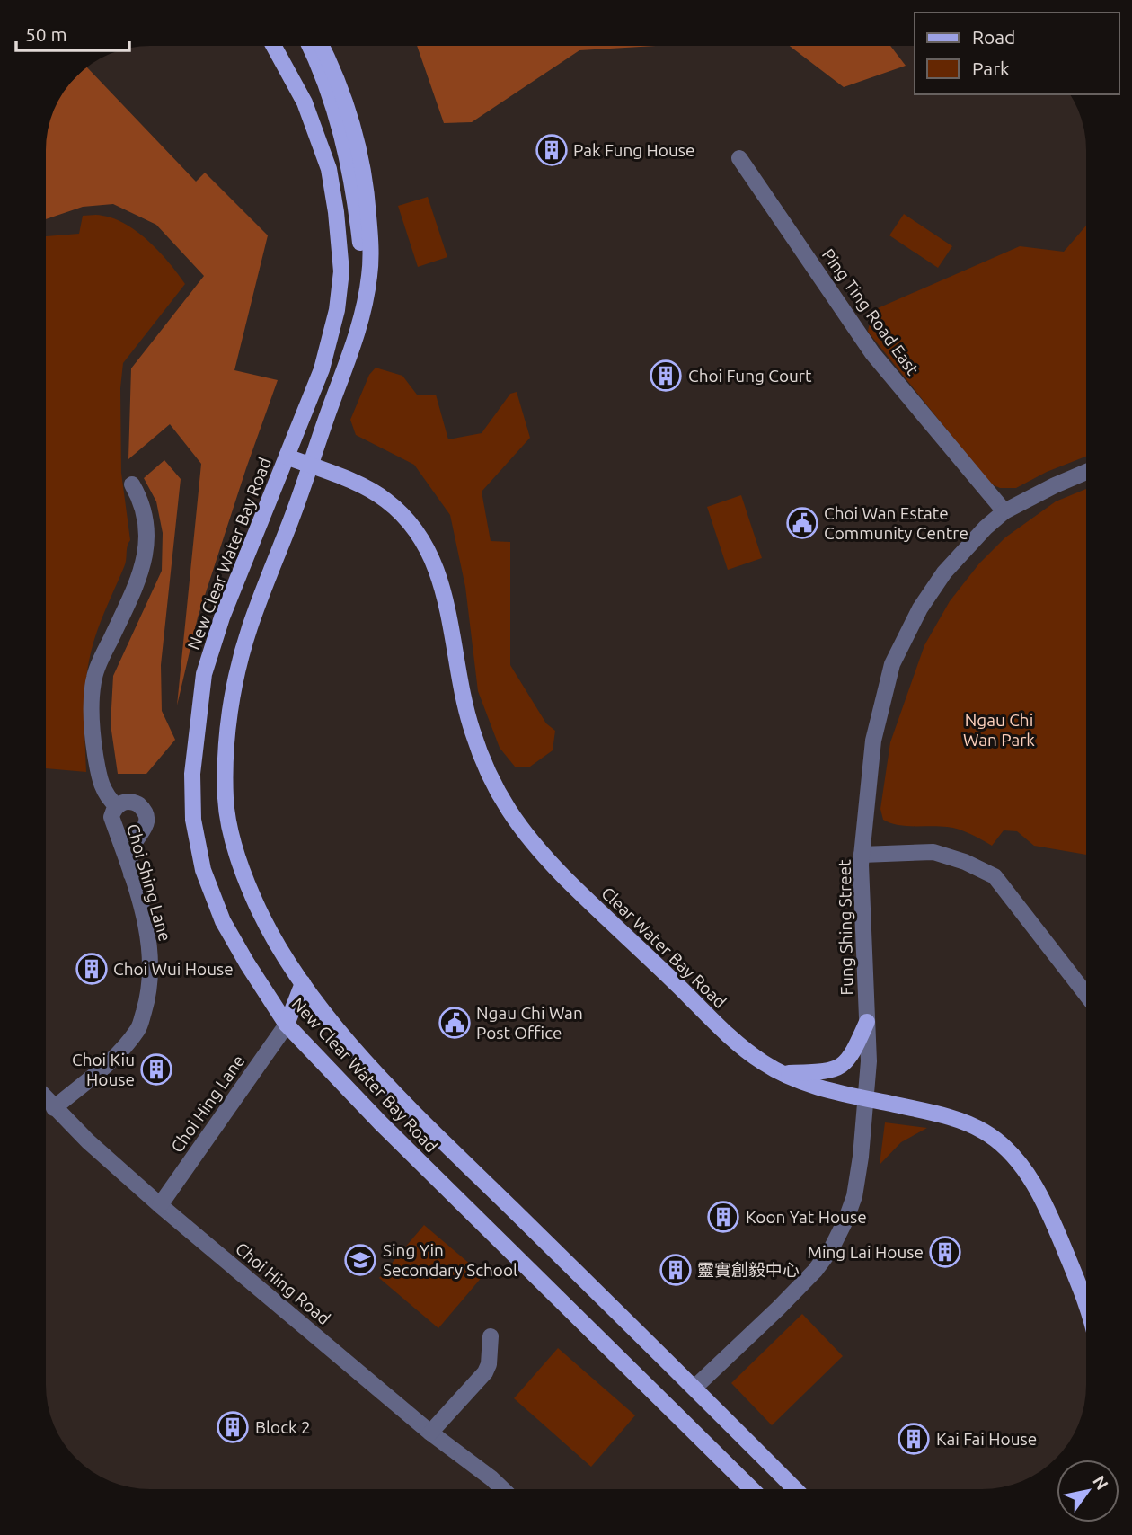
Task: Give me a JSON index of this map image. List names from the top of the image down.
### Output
{
  "streets": {
    "main road": ["New Clear Water Bay Road", "Clear Water Bay Road"],
    "street": [
      "Ping Ting Road East",
      "Choi Shing Lane",
      "Fung Shing Street",
      "Choi Hing Lane",
      "Choi Hing Road"
    ]
  },
  "crossings": [
    ["Ping Ting Road East", "Fung Shing Street"],
    ["New Clear Water Bay Road", "Fung Shing Street"],
    ["New Clear Water Bay Road", "Clear Water Bay Road"],
    ["New Clear Water Bay Road", "Choi Hing Lane"],
    ["Choi Shing Lane", "Choi Hing Road"],
    ["Fung Shing Street", "Clear Water Bay Road"],
    ["Choi Hing Lane", "Choi Hing Road"]
  ],
  "parks": ["Ngau Chi Wan Park"],
  "places": {
    "building": [
      "Pak Fung House",
      "Choi Fung Court",
      "Choi Wui House",
      "Choi Kiu House",
      "Koon Yat House",
      "Ming Lai House",
      "靈實創毅中心",
      "Block 2",
      "Kai Fai House"
    ],
    "public building": ["Choi Wan Estate Community Centre", "Ngau Chi Wan Post Office"],
    "school or university": ["Sing Yin Secondary School"]
  },
  "legend": ["Road", "Park"],
  "scale_bar": "50 m",
  "north": "top right"
}
